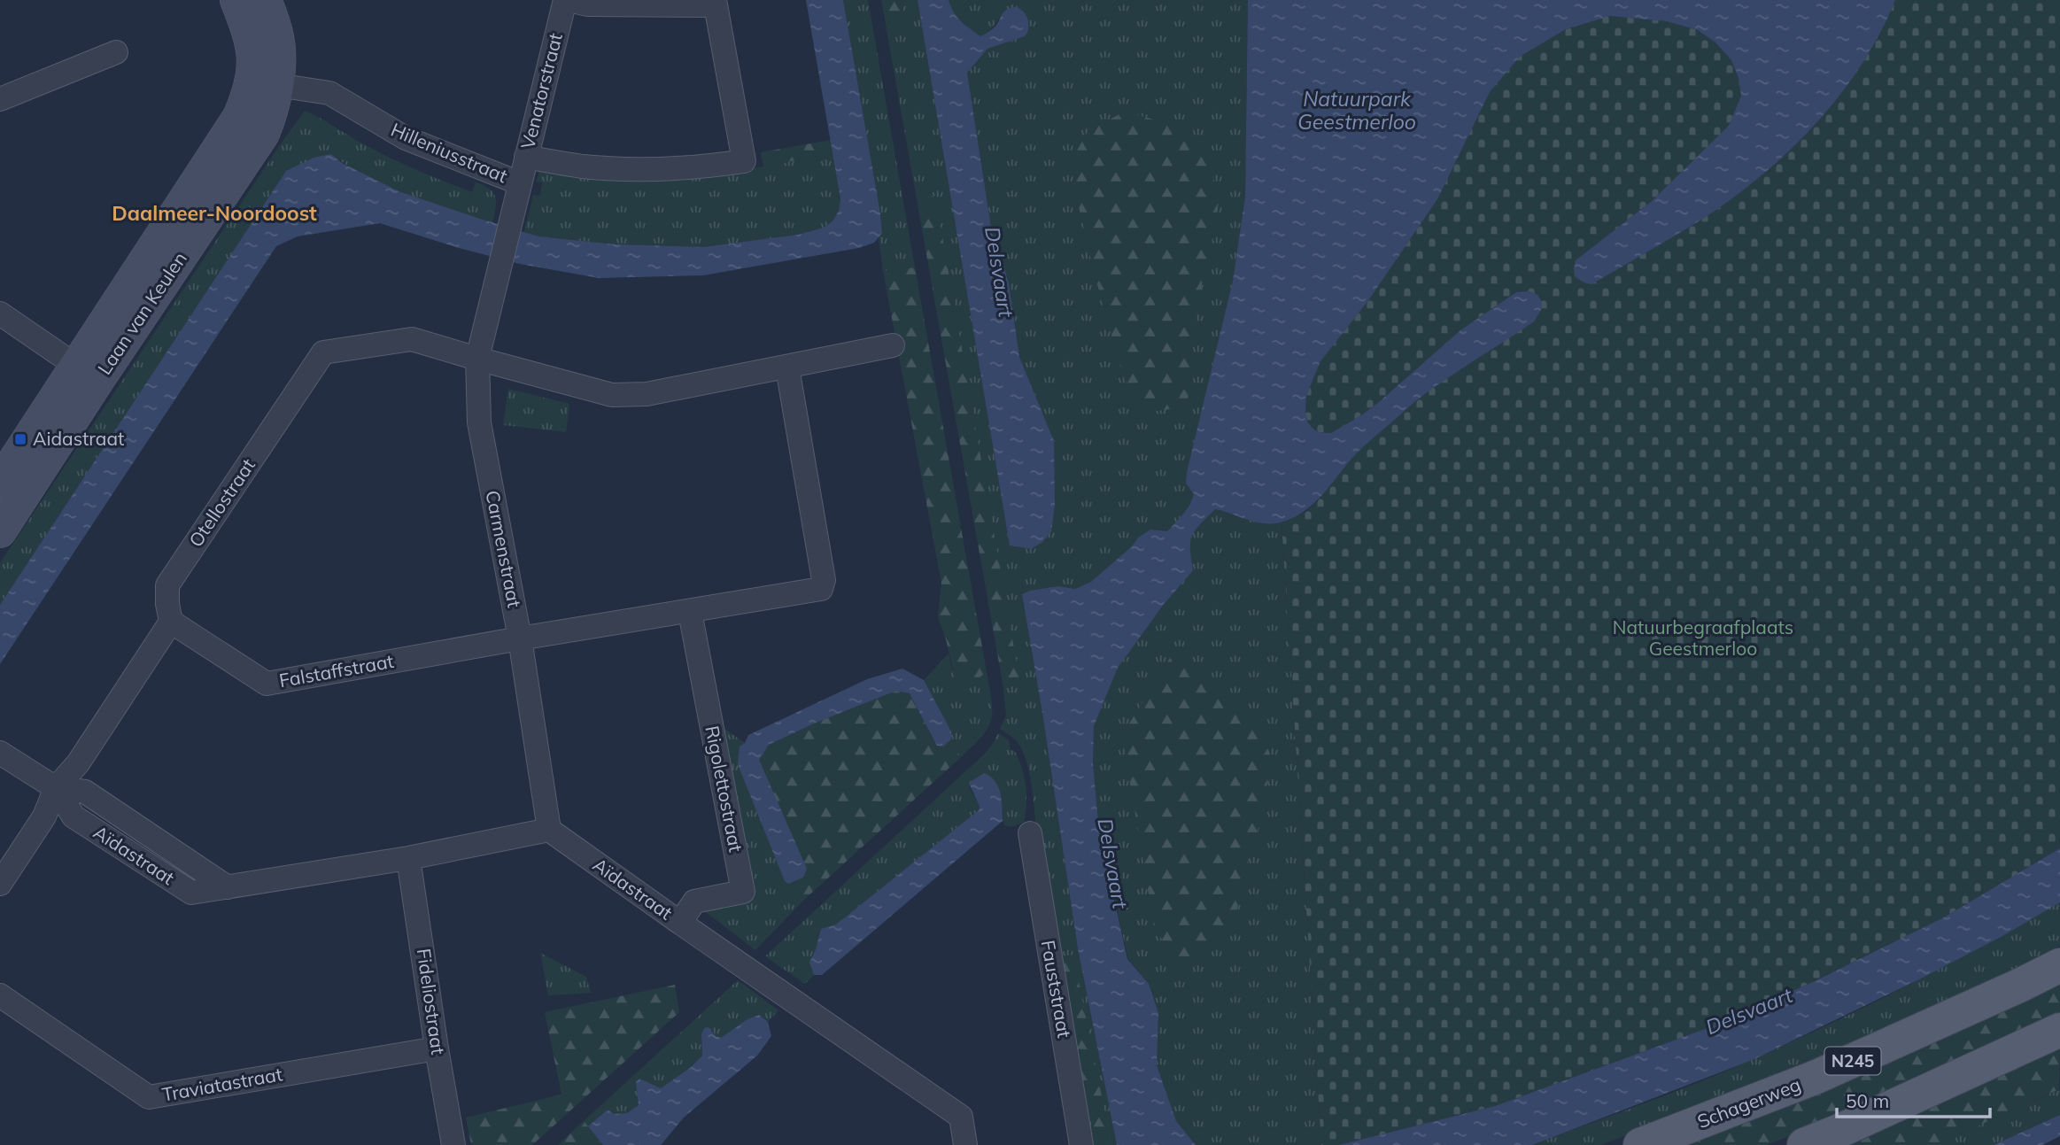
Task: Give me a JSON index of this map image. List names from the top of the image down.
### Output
{
  "streets": {
    "main road": ["N245", "Schagerweg"],
    "street": [
      "Venatorstraat",
      "Hilleniusstraat",
      "Laan van Keulen",
      "Otellostraat",
      "Carmenstraat",
      "Falstaffstraat",
      "Rigolettostraat",
      "Aïdastraat",
      "Fauststraat",
      "Fideliostraat",
      "Traviatastraat"
    ]
  },
  "crossings": [
    ["Venatorstraat", "Hilleniusstraat"],
    ["Venatorstraat", "Carmenstraat"],
    ["Hilleniusstraat", "Laan van Keulen"],
    ["Hilleniusstraat", "Carmenstraat"],
    ["Otellostraat", "Carmenstraat"],
    ["Otellostraat", "Falstaffstraat"],
    ["Carmenstraat", "Falstaffstraat"],
    ["Carmenstraat", "Aïdastraat"],
    ["Rigolettostraat", "Aïdastraat"],
    ["Aïdastraat", "Fideliostraat"],
    ["Fideliostraat", "Traviatastraat"]
  ],
  "districts": ["Daalmeer-Noordoost"],
  "water": ["Natuurpark Geestmerloo", "Delsvaart"],
  "parks": ["Natuurbegraafplaats Geestmerloo"],
  "places": {
    "transit": ["Aidastraat"]
  },
  "scale_bar": "50 m"
}
